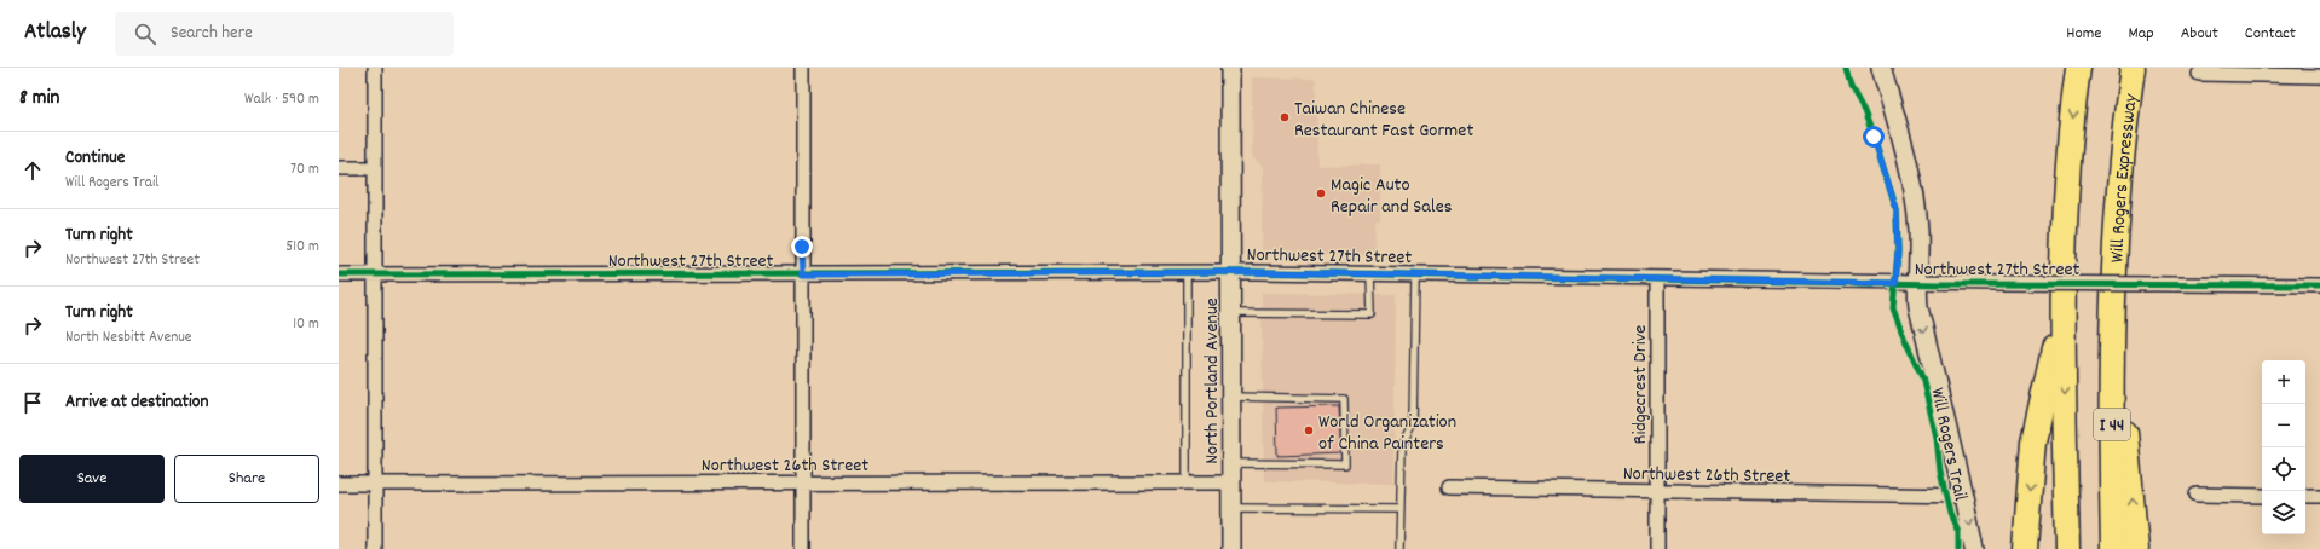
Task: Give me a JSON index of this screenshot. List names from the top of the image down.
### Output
{
  "streets": {
    "highway": ["Will Rogers Expressway", "I 44"],
    "street": [
      "Northwest 27th Street",
      "North Portland Avenue",
      "Ridgecrest Drive",
      "Northwest 26th Street"
    ],
    "cycle path": ["Will Rogers Trail"]
  },
  "crossings": [
    ["Northwest 27th Street", "North Portland Avenue"],
    ["Northwest 27th Street", "Ridgecrest Drive"],
    ["North Portland Avenue", "Northwest 26th Street"],
    ["Ridgecrest Drive", "Northwest 26th Street"]
  ],
  "places": ["Taiwan Chinese Restaurant Fast Gormet", "Magic Auto Repair and Sales", "World Organization of China Painters"],
  "page": {
    "header": "Atlasly",
    "search": "Search here",
    "nav": [
      "Home",
      "Map",
      "About",
      "Contact"
    ],
    "heading": ["8 min", "Walk · 590 m"],
    "list": [
      ["Continue", "Will Rogers Trail", "70 m"],
      ["Turn right", "Northwest 27th Street", "510 m"],
      ["Turn right", "North Nesbitt Avenue", "10 m"],
      "Arrive at destination"
    ],
    "map_buttons": ["+", "−"],
    "buttons": ["Save", "Share"]
  }
}
